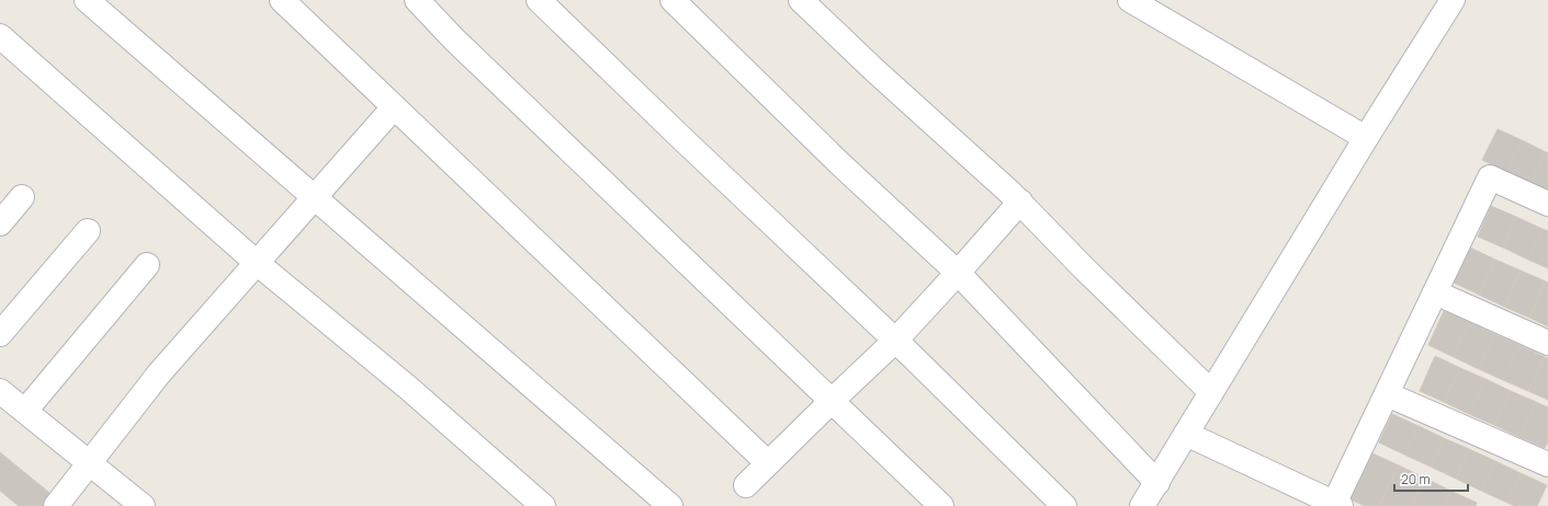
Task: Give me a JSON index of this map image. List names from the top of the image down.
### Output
{
  "scale_bar": "20 m"
}
